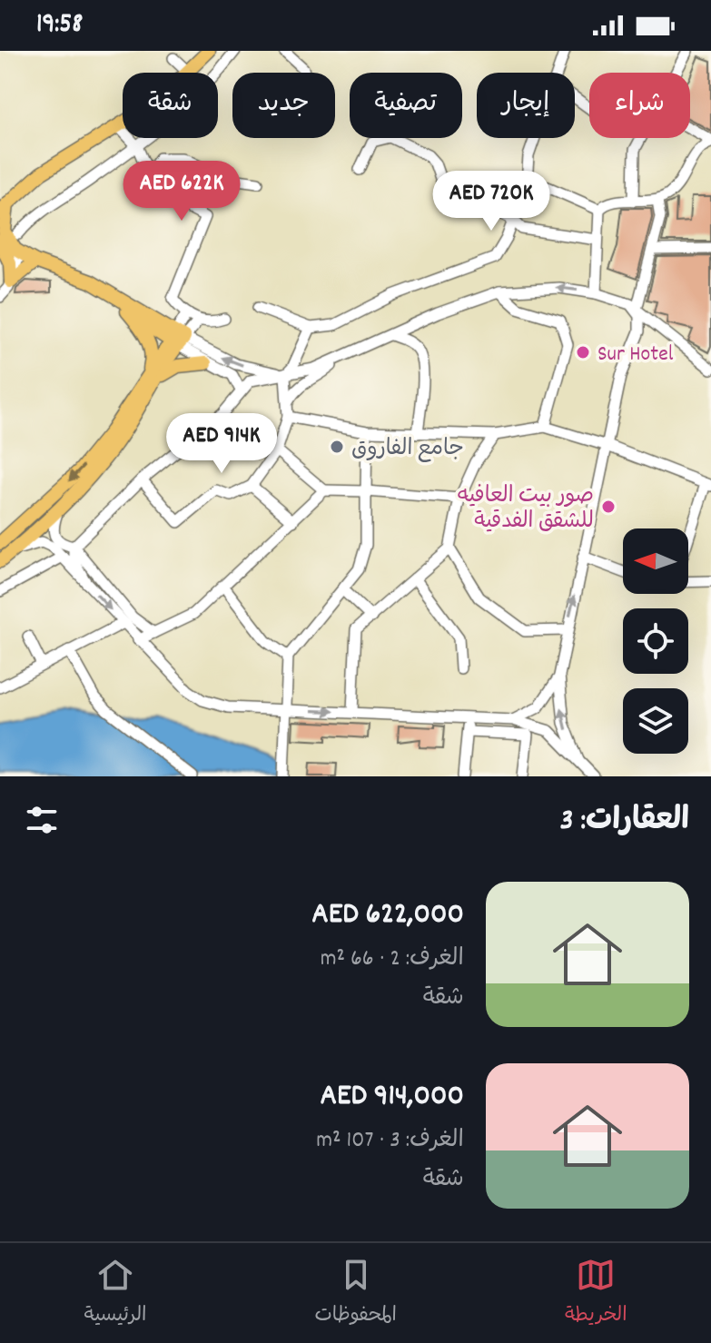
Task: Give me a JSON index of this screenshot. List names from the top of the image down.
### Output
{
  "places": ["Sur Hotel", "جامع الفاروق", "صور بيت العافيه للشقق الفدقية"],
  "north": "left",
  "page": {
    "status": "19:58",
    "chip": [
      "شراء",
      "إيجار",
      "تصفية",
      "جديد",
      "شقة"
    ],
    "price": ["AED 622K", "AED 720K", "AED 914K"],
    "heading": "العقارات: 3",
    "list": [
      {
        "name": "AED 622,000",
        "note": "الغرف: 2 · 66 m² · شقة"
      },
      {
        "name": "AED 914,000",
        "note": "الغرف: 3 · 107 m² · شقة"
      }
    ],
    "tabs": ["الخريطة", "المحفوظات", "الرئيسية"]
  }
}
